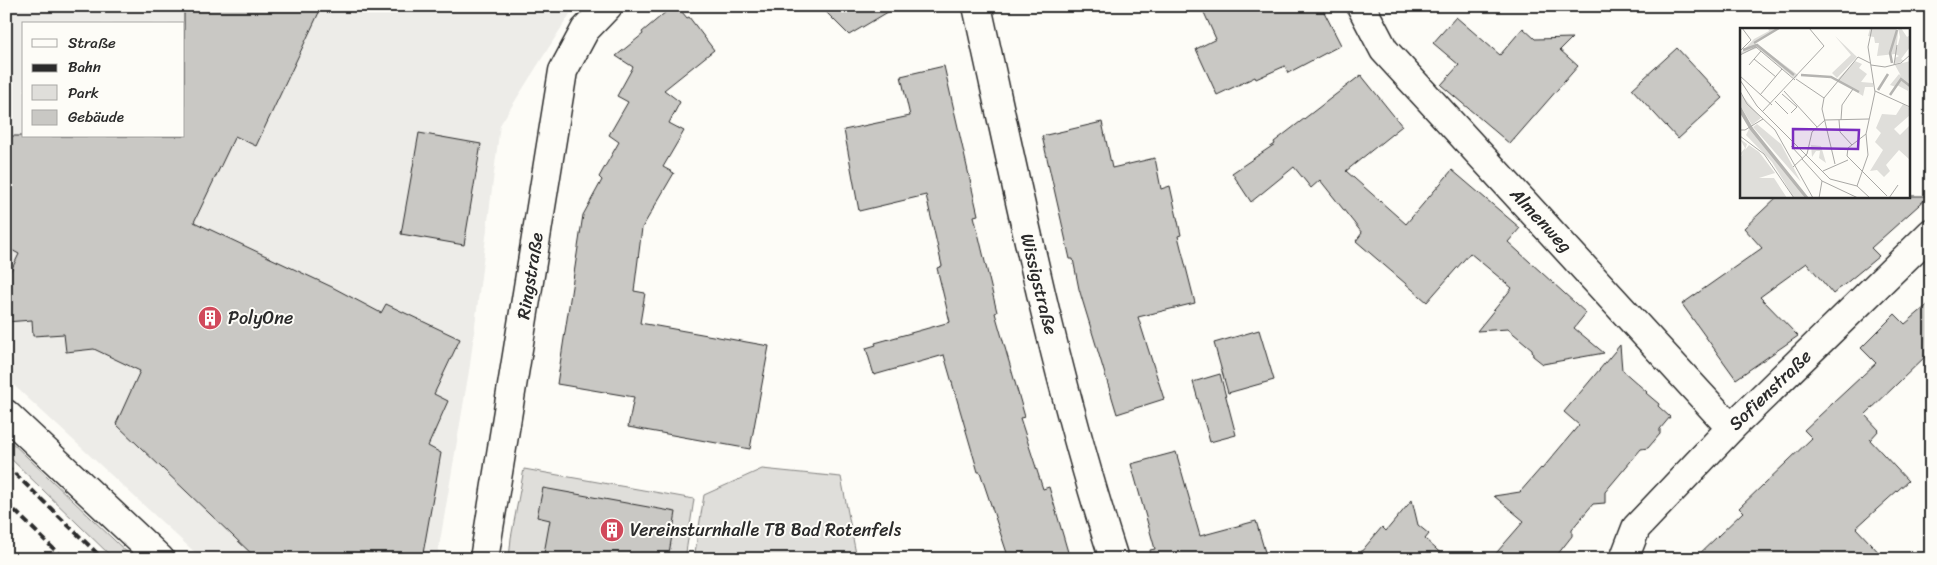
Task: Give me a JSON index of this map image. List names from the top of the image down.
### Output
{
  "streets": {
    "street": [
      "Almenweg",
      "Ringstraße",
      "Wissigstraße",
      "Sofienstraße"
    ]
  },
  "crossings": [
    ["Almenweg", "Sofienstraße"]
  ],
  "places": {
    "building": ["PolyOne", "Vereinsturnhalle TB Bad Rotenfels"]
  },
  "legend": [
    "Straße",
    "Bahn",
    "Park",
    "Gebäude"
  ]
}
